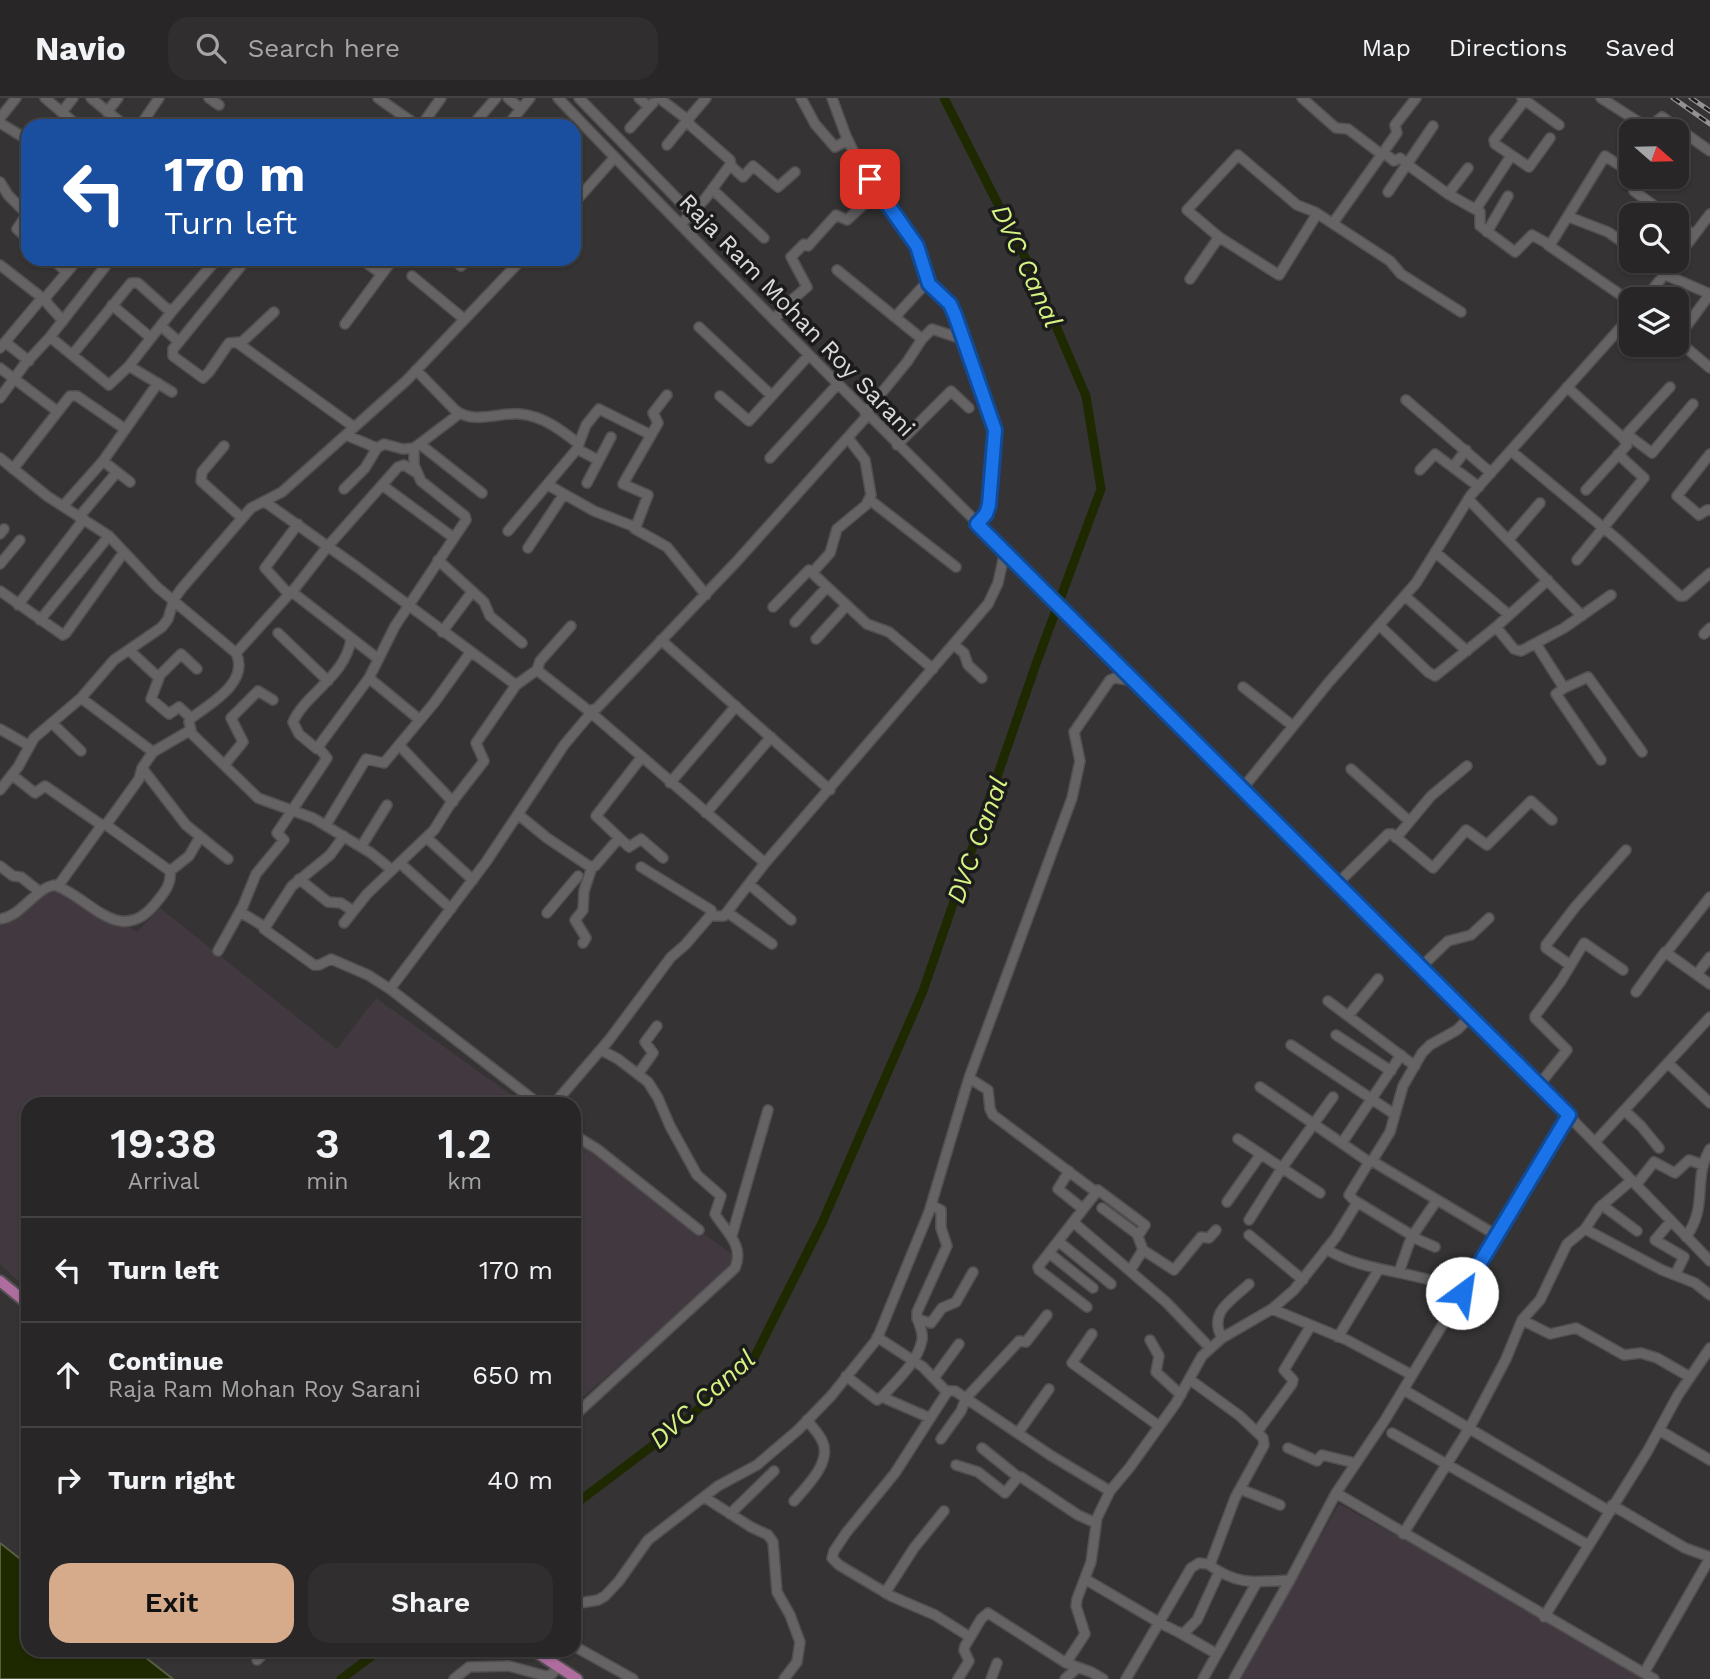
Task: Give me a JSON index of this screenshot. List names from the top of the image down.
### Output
{
  "streets": {
    "street": ["Raja Ram Mohan Roy Sarani"]
  },
  "water": ["DVC Canal"],
  "north": "right",
  "page": {
    "header": "Navio",
    "search": "Search here",
    "nav": ["Map", "Directions", "Saved"],
    "turn": ["170 m", "Turn left"],
    "eta": [
      "19:38",
      "Arrival",
      "3",
      "min",
      "1.2",
      "km"
    ],
    "list": [
      {
        "name": "Turn left",
        "value": "170 m"
      },
      {
        "name": "Continue",
        "note": "Raja Ram Mohan Roy Sarani",
        "value": "650 m"
      },
      {
        "name": "Turn right",
        "value": "40 m"
      }
    ],
    "buttons": ["Exit", "Share"]
  }
}
